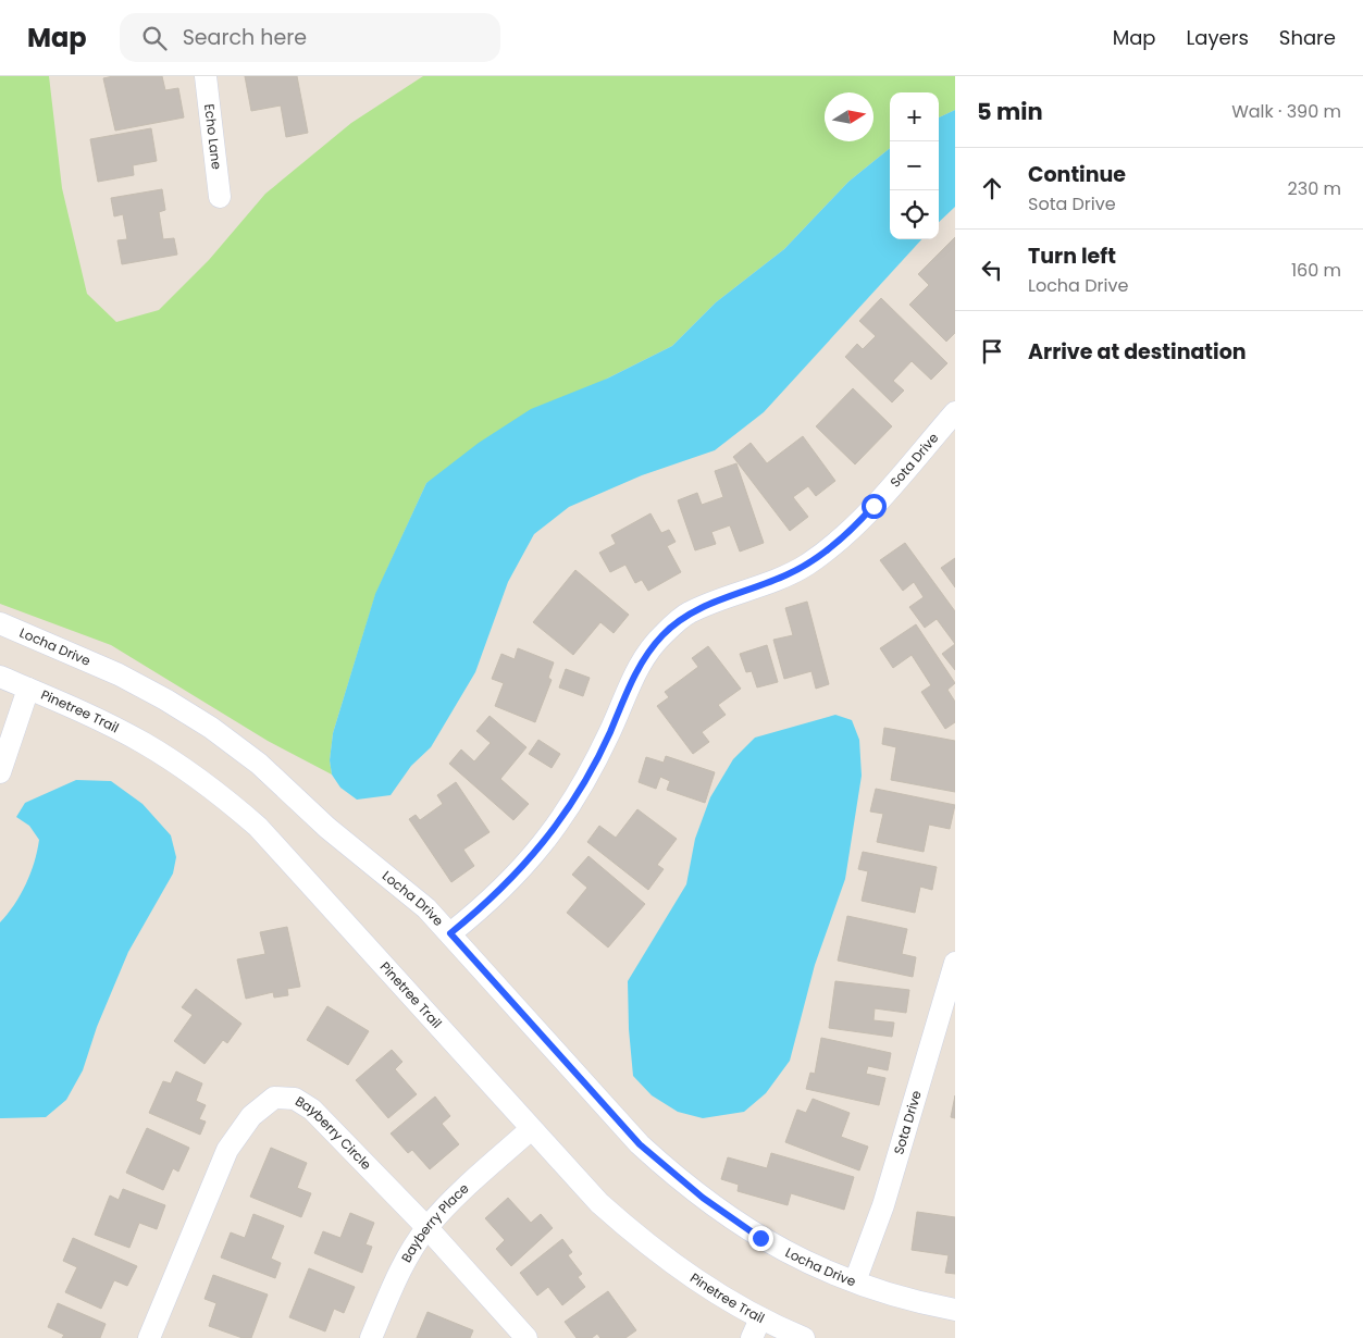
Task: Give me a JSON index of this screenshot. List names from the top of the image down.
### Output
{
  "streets": {
    "street": [
      "Echo Lane",
      "Sota Drive",
      "Locha Drive",
      "Pinetree Trail",
      "Bayberry Circle",
      "Bayberry Place"
    ]
  },
  "crossings": [
    ["Sota Drive", "Locha Drive"],
    ["Pinetree Trail", "Bayberry Place"],
    ["Bayberry Circle", "Bayberry Place"]
  ],
  "north": "right",
  "page": {
    "header": "Map",
    "search": "Search here",
    "nav": ["Map", "Layers", "Share"],
    "heading": ["5 min", "Walk · 390 m"],
    "map_buttons": ["+", "−"],
    "list": [
      ["Continue", "Sota Drive", "230 m"],
      ["Turn left", "Locha Drive", "160 m"],
      "Arrive at destination"
    ]
  }
}
